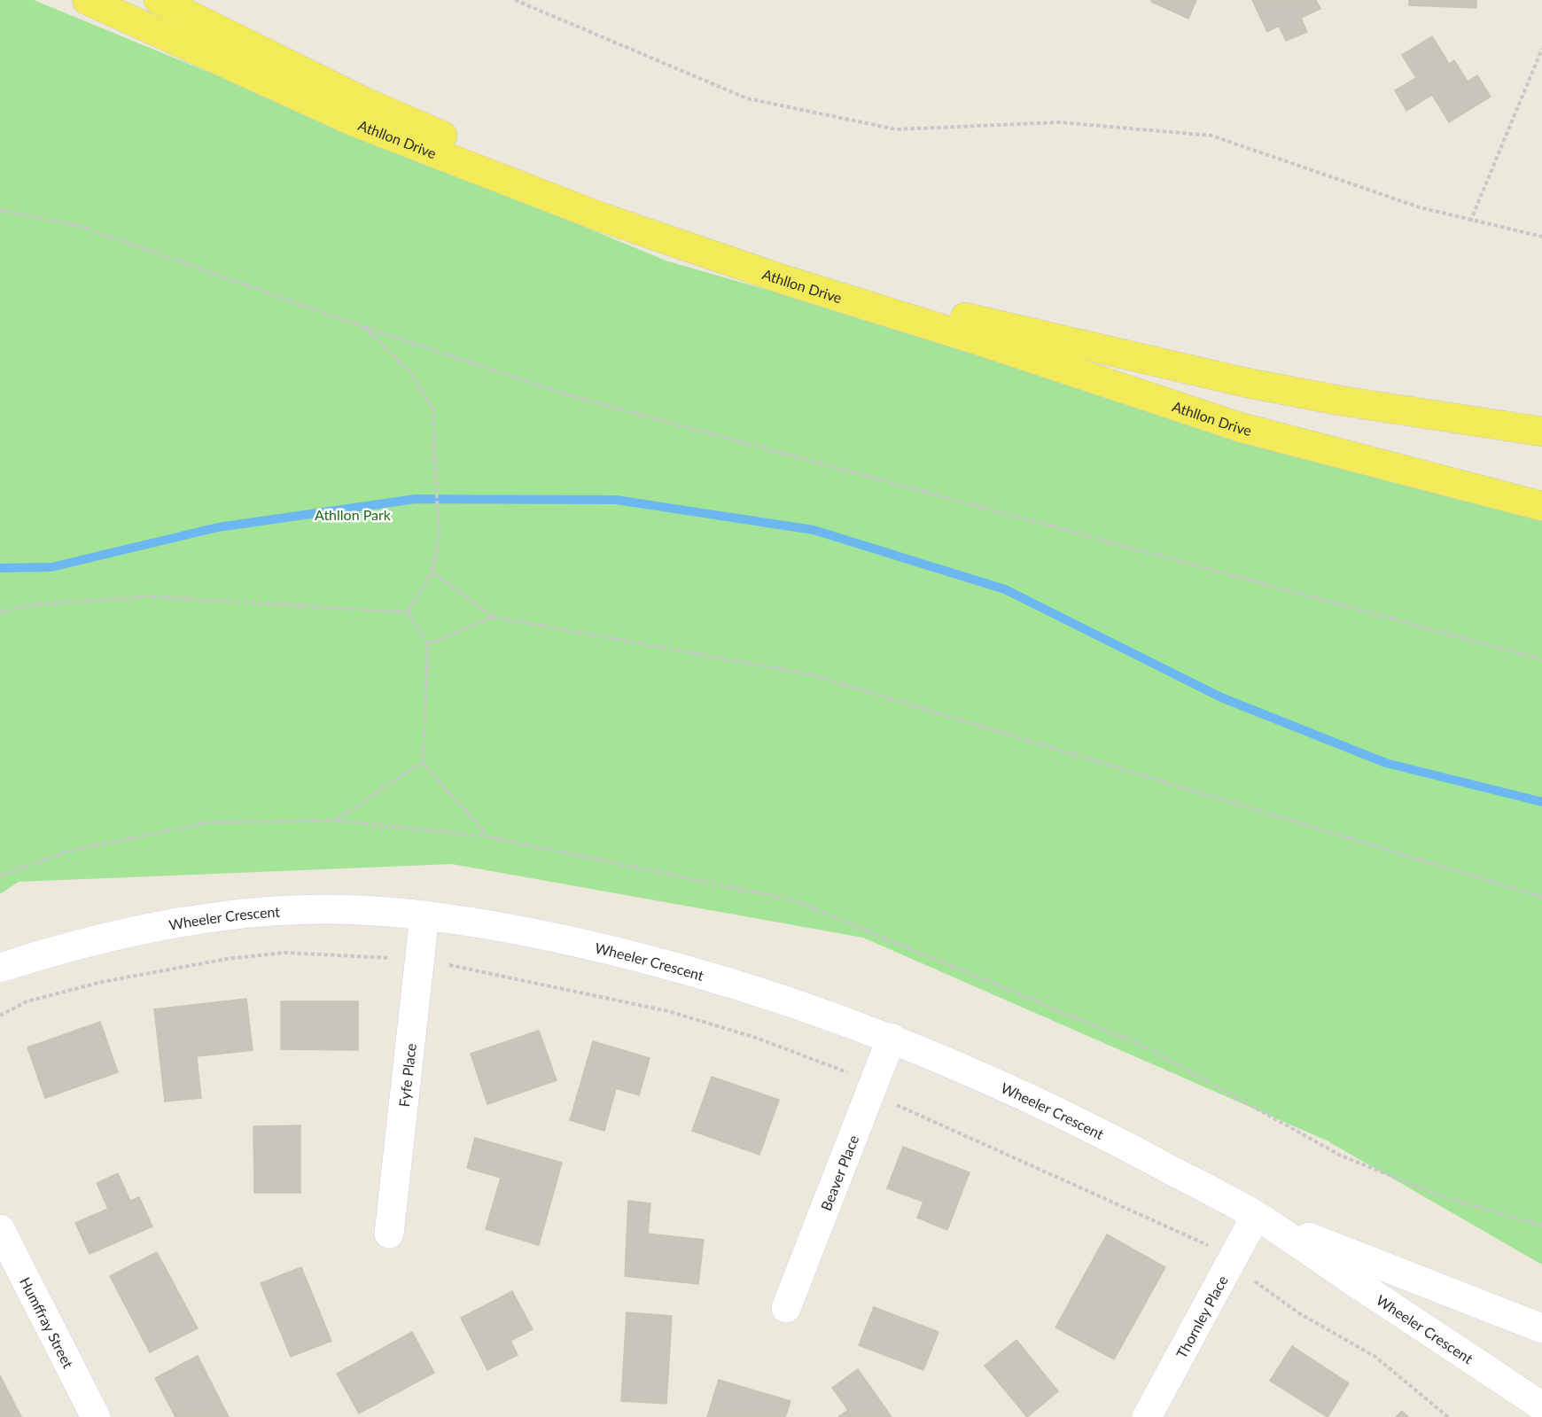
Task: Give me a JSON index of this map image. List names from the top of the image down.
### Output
{
  "streets": {
    "main road": ["Athllon Drive"],
    "street": [
      "Wheeler Crescent",
      "Fyfe Place",
      "Beaver Place",
      "Thornley Place",
      "Humffray Street"
    ]
  },
  "crossings": [
    ["Wheeler Crescent", "Fyfe Place"],
    ["Wheeler Crescent", "Beaver Place"],
    ["Wheeler Crescent", "Thornley Place"]
  ],
  "parks": ["Athllon Park"]
}
